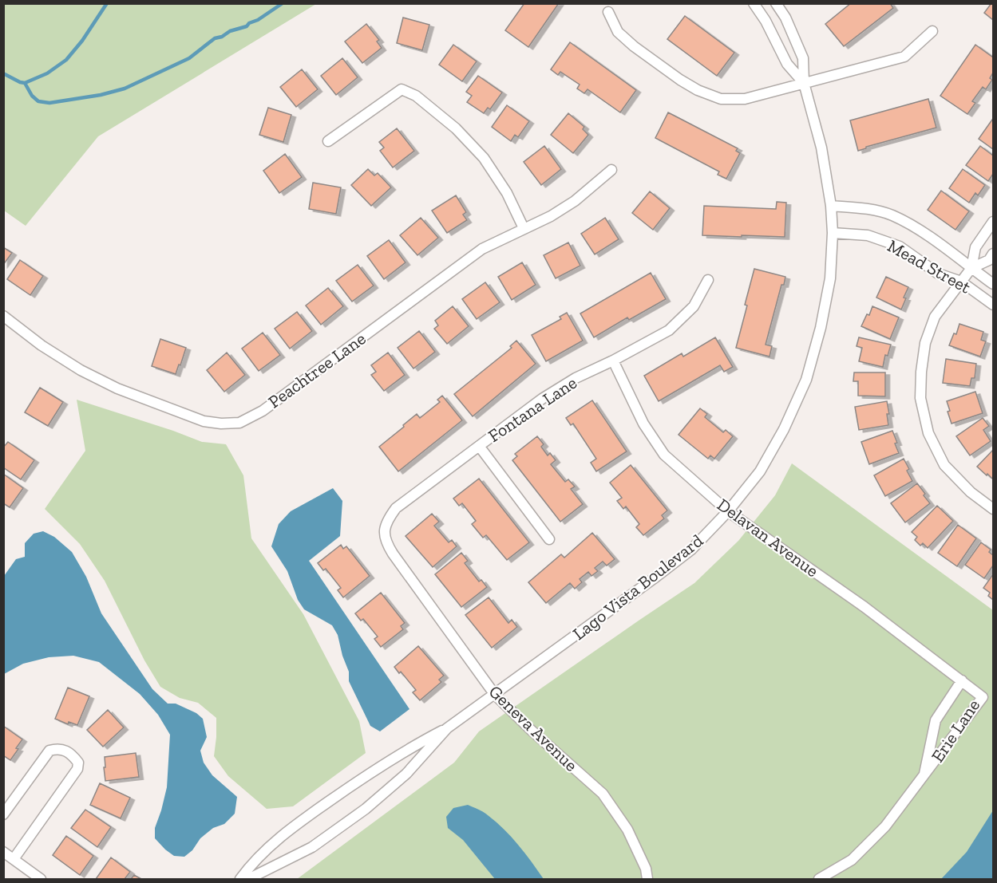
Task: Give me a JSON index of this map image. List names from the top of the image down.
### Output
{
  "streets": {
    "street": [
      "Mead Street",
      "Peachtree Lane",
      "Fontana Lane",
      "Delavan Avenue",
      "Lago Vista Boulevard",
      "Geneva Avenue",
      "Erie Lane"
    ]
  },
  "crossings": [
    ["Mead Street", "Lago Vista Boulevard"],
    ["Fontana Lane", "Delavan Avenue"],
    ["Fontana Lane", "Geneva Avenue"],
    ["Delavan Avenue", "Lago Vista Boulevard"],
    ["Delavan Avenue", "Erie Lane"],
    ["Lago Vista Boulevard", "Geneva Avenue"]
  ]
}
